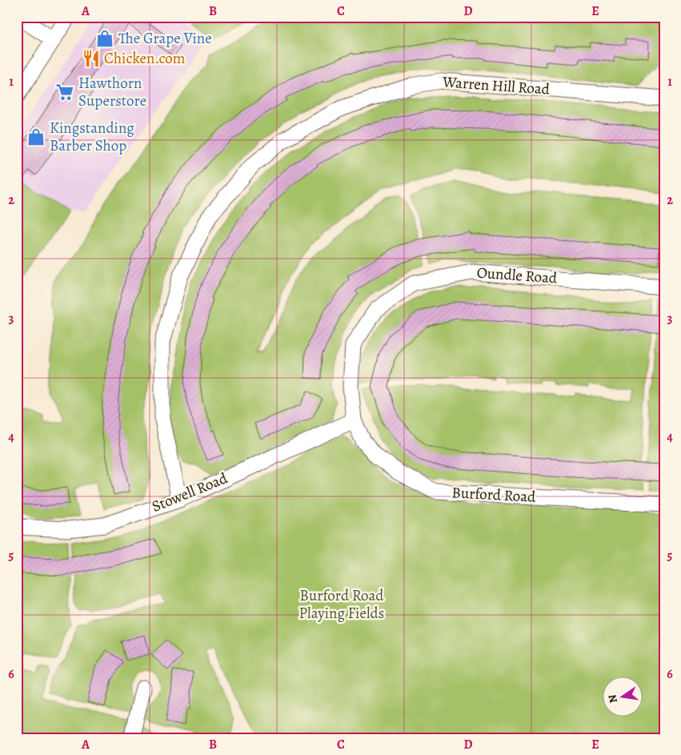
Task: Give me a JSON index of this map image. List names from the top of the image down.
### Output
{
  "streets": {
    "street": [
      "Warren Hill Road",
      "Oundle Road",
      "Stowell Road",
      "Burford Road"
    ]
  },
  "crossings": [
    ["Warren Hill Road", "Stowell Road"],
    ["Oundle Road", "Stowell Road"],
    ["Oundle Road", "Burford Road"],
    ["Stowell Road", "Burford Road"]
  ],
  "parks": ["Burford Road Playing Fields"],
  "places": {
    "shop": ["The Grape Vine", "Kingstanding Barber Shop"],
    "restaurant": ["Chicken.com"],
    "supermarket": ["Hawthorn Superstore"]
  },
  "north": "left",
  "grid": {
    "columns": [
      "A",
      "B",
      "C",
      "D",
      "E"
    ],
    "rows": [
      "1",
      "2",
      "3",
      "4",
      "5",
      "6"
    ]
  }
}
